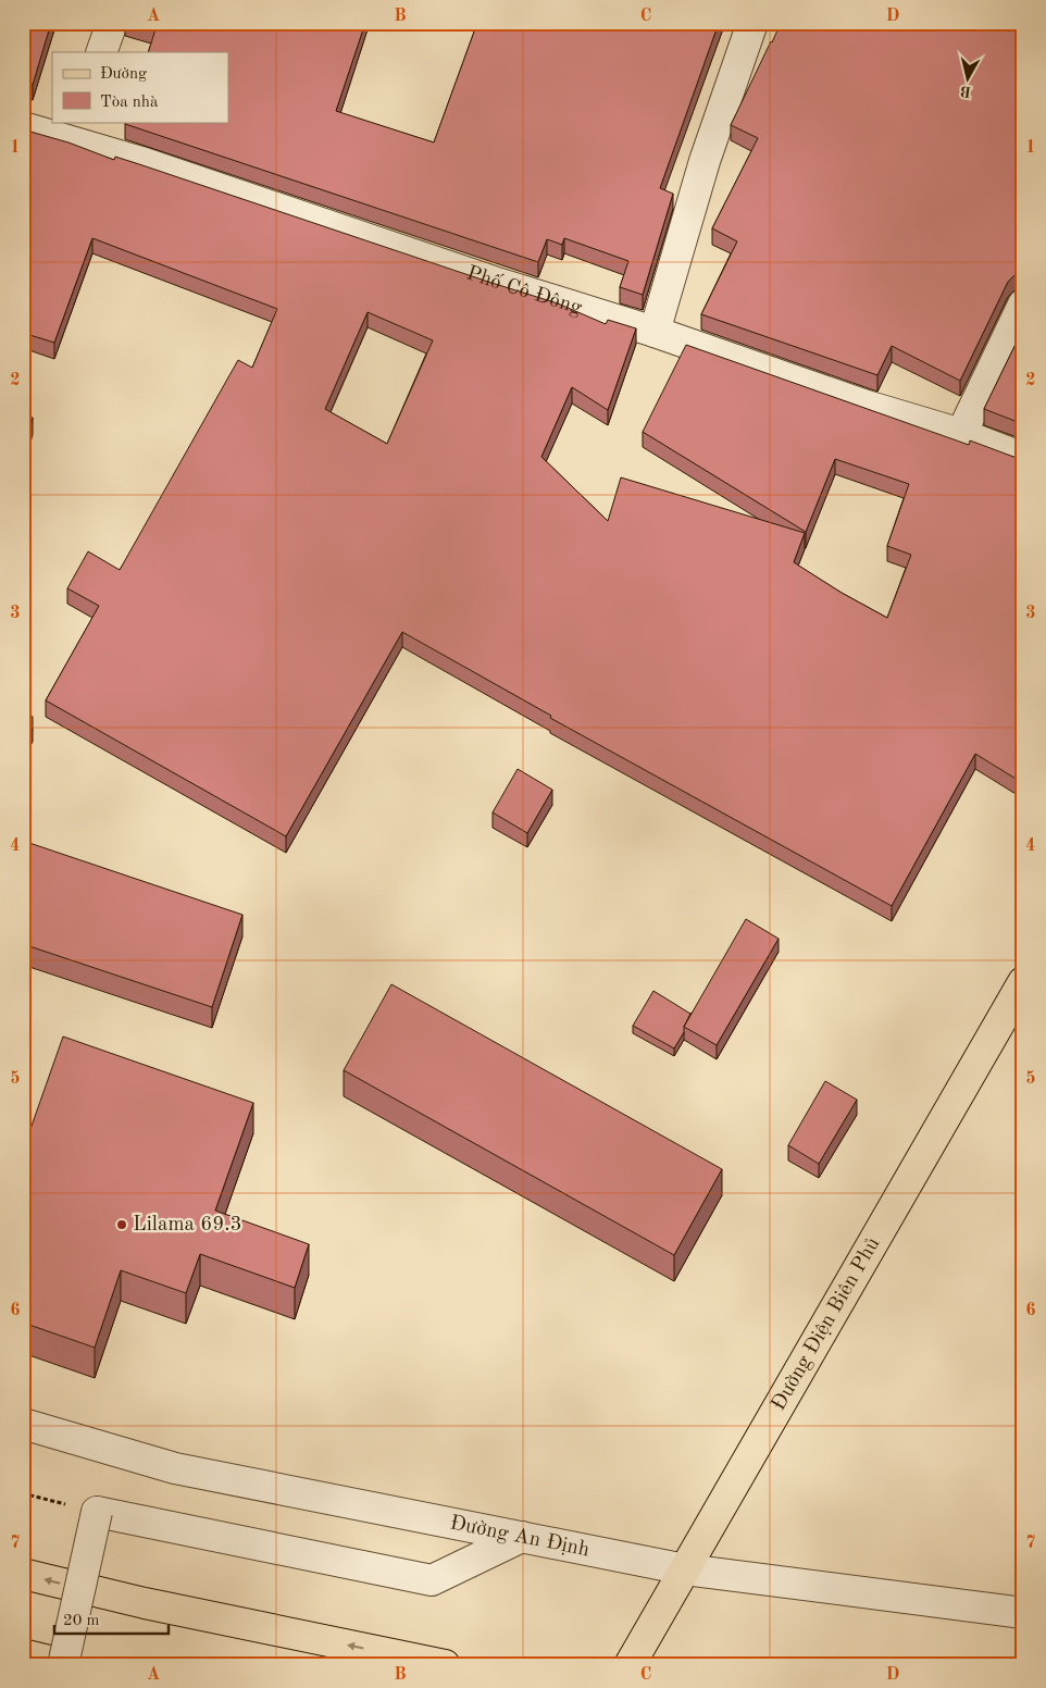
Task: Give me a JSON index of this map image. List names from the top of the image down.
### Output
{
  "streets": {
    "main road": ["Đường Điện Biên Phủ"],
    "street": ["Phố Cô Đông", "Đường An Định"]
  },
  "crossings": [
    ["Đường Điện Biên Phủ", "Đường An Định"]
  ],
  "places": ["Lilama 69.3"],
  "legend": ["Đường", "Tòa nhà"],
  "scale_bar": "20 m",
  "north": "bottom",
  "grid": {
    "columns": [
      "A",
      "B",
      "C",
      "D"
    ],
    "rows": [
      "1",
      "2",
      "3",
      "4",
      "5",
      "6",
      "7"
    ]
  }
}
